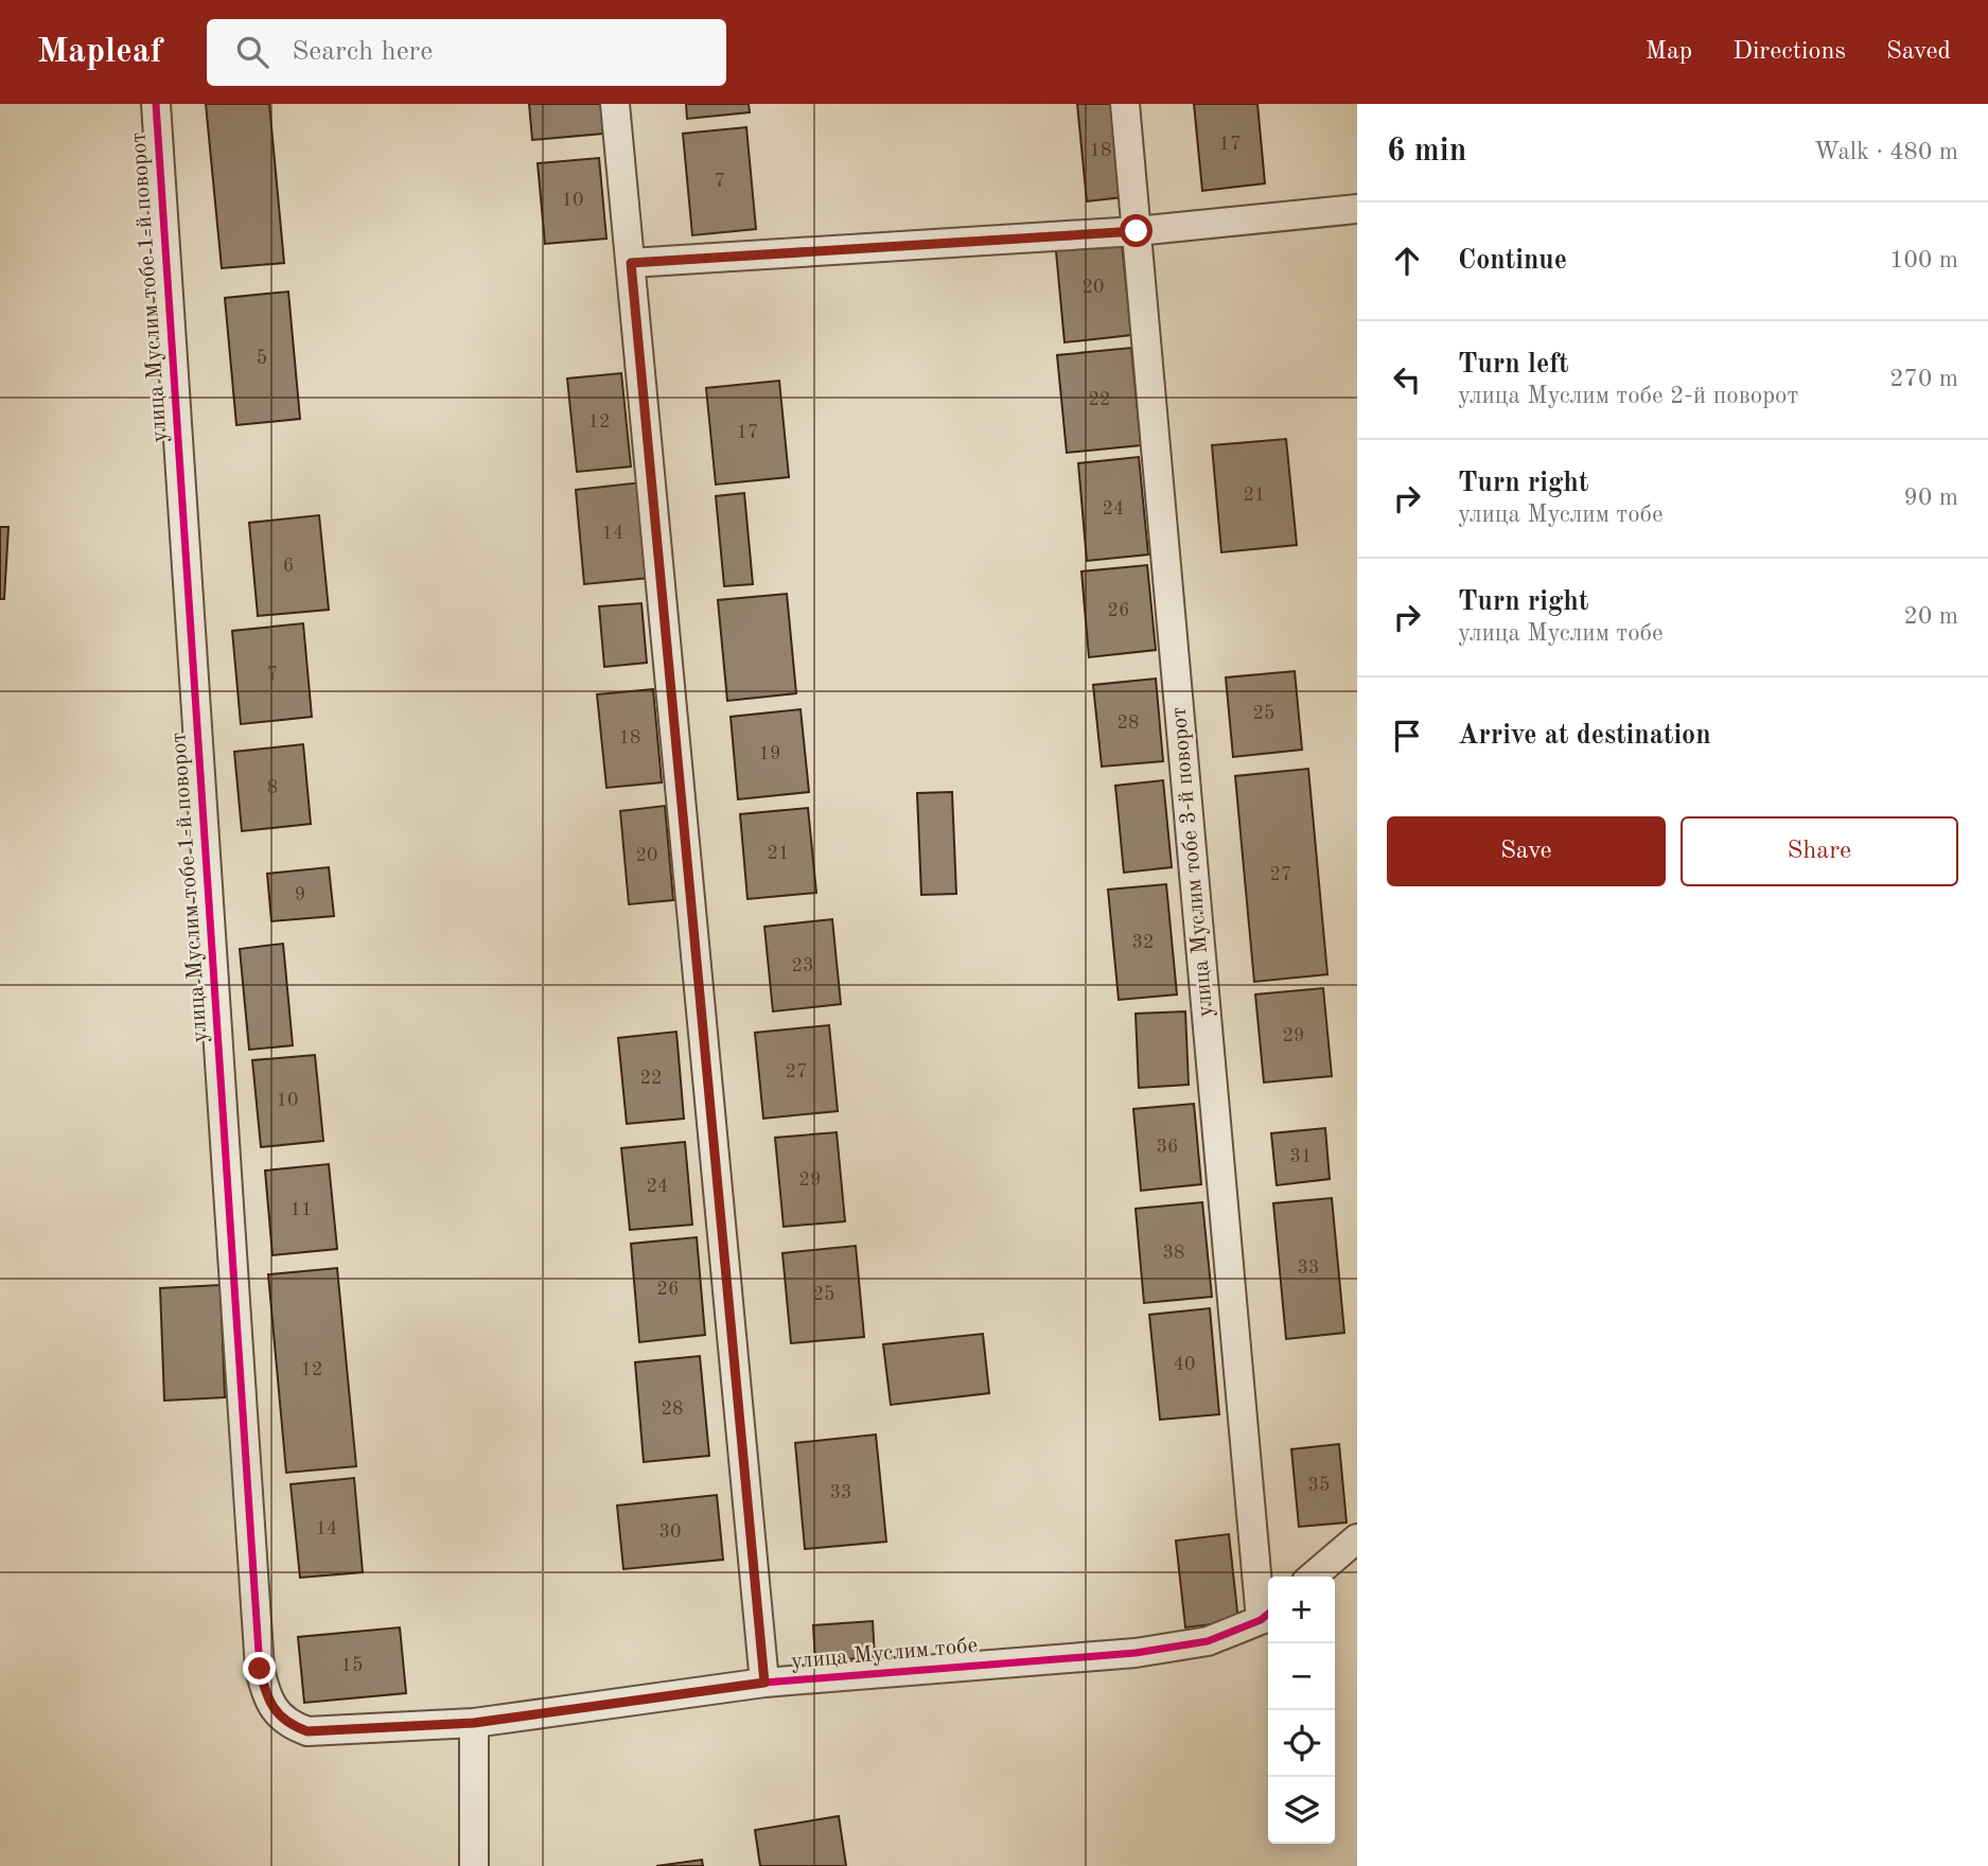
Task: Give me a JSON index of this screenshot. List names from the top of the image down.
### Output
{
  "streets": {
    "street": ["улица Муслим тобе 1-й поворот", "улица Муслим тобе 3-й поворот", "улица Муслим тобе"]
  },
  "crossings": [
    ["улица Муслим тобе 1-й поворот", "улица Муслим тобе"],
    ["улица Муслим тобе 3-й поворот", "улица Муслим тобе"]
  ],
  "house_numbers": [
    "17",
    "18",
    "7",
    "10",
    "20",
    "5",
    "22",
    "12",
    "17",
    "21",
    "24",
    "14",
    "6",
    "26",
    "7",
    "25",
    "28",
    "18",
    "19",
    "8",
    "21",
    "20",
    "27",
    "9",
    "32",
    "23",
    "29",
    "27",
    "22",
    "10",
    "36",
    "31",
    "29",
    "24",
    "11",
    "38",
    "33",
    "26",
    "25",
    "40",
    "12",
    "28",
    "35",
    "33",
    "14",
    "30",
    "15"
  ],
  "page": {
    "header": "Mapleaf",
    "search": "Search here",
    "nav": ["Map", "Directions", "Saved"],
    "heading": ["6 min", "Walk · 480 m"],
    "list": [
      ["Continue", "100 m"],
      ["Turn left", "улица Муслим тобе 2-й поворот", "270 m"],
      ["Turn right", "улица Муслим тобе", "90 m"],
      ["Turn right", "улица Муслим тобе", "20 m"],
      "Arrive at destination"
    ],
    "buttons": ["Save", "Share"],
    "map_buttons": ["+", "−"]
  }
}
